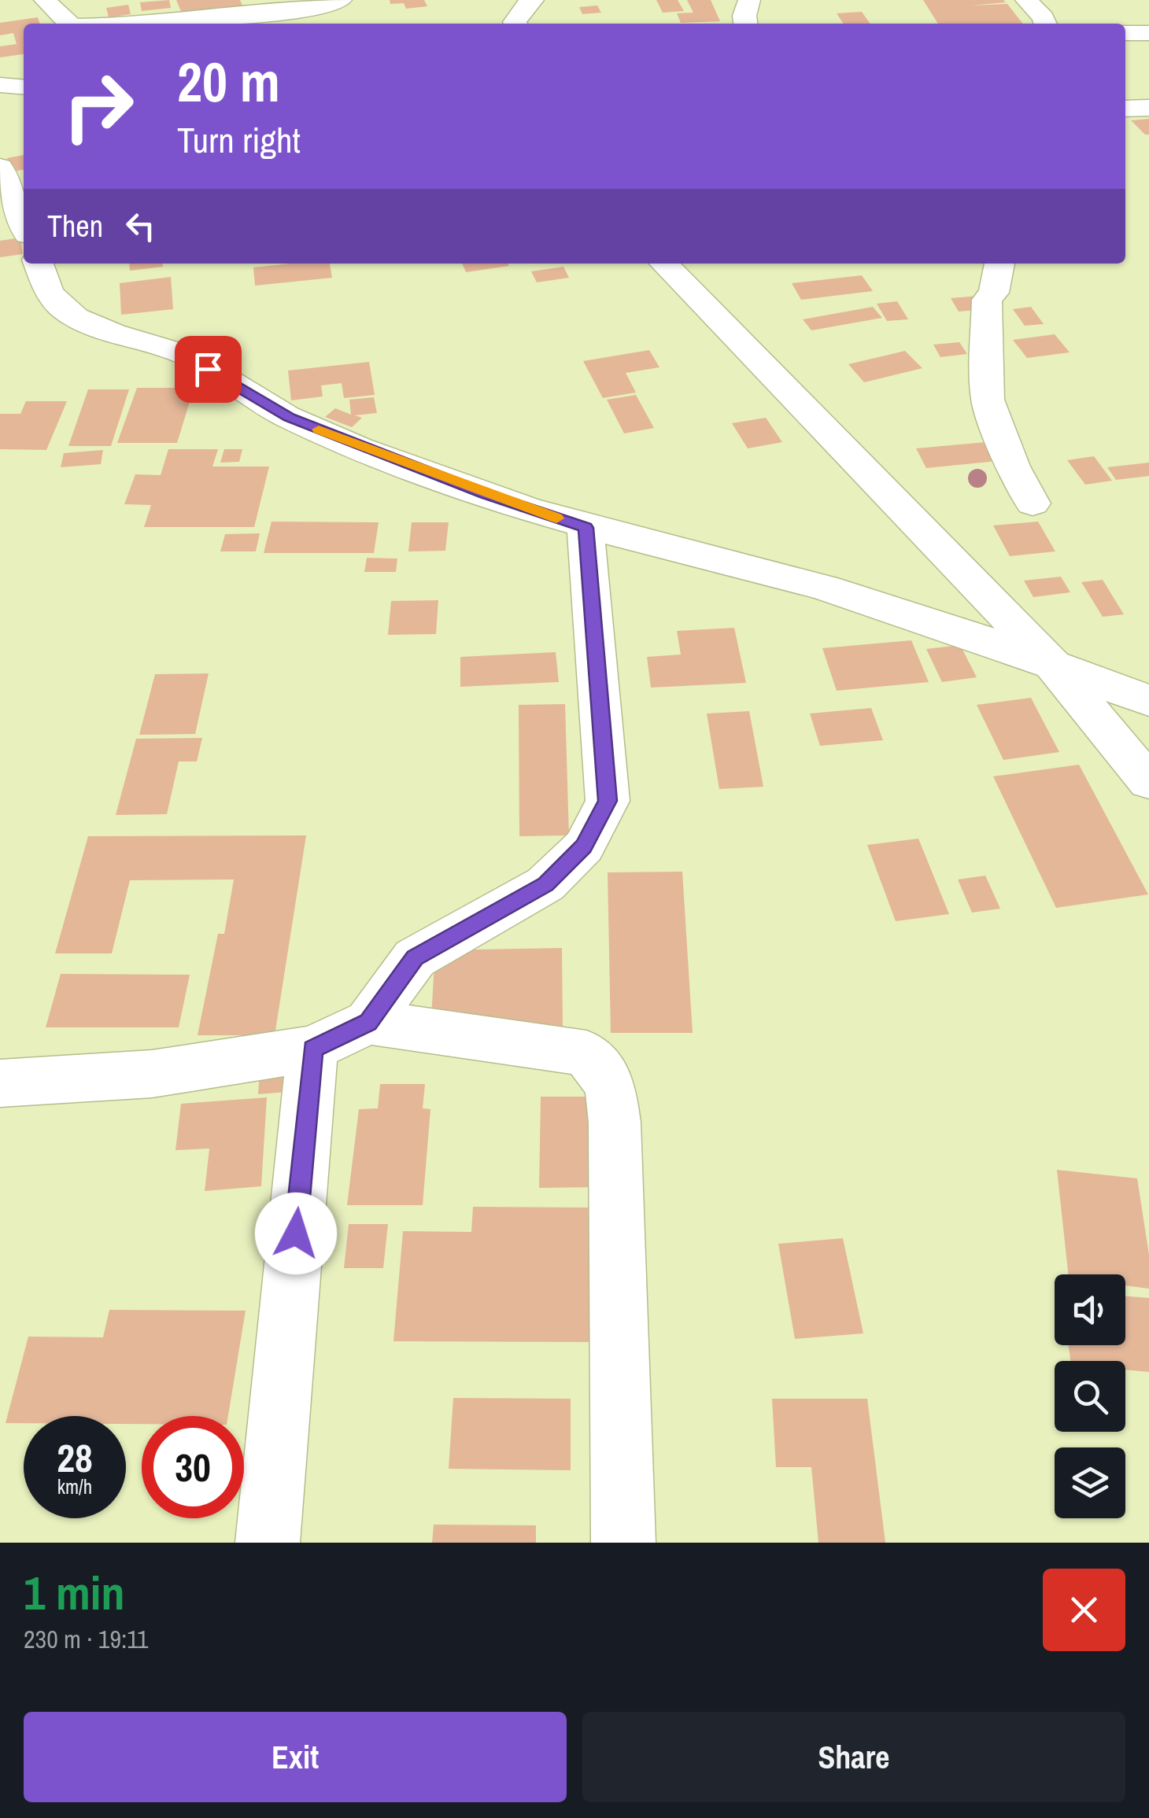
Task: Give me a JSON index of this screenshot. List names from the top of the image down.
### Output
{
  "page": {
    "turn": ["20 m", "Turn right"],
    "then": "Then",
    "speed": "28 km/h",
    "limit": "30",
    "heading": ["1 min", "230 m · 19:11"],
    "buttons": ["Exit", "Share"]
  }
}
